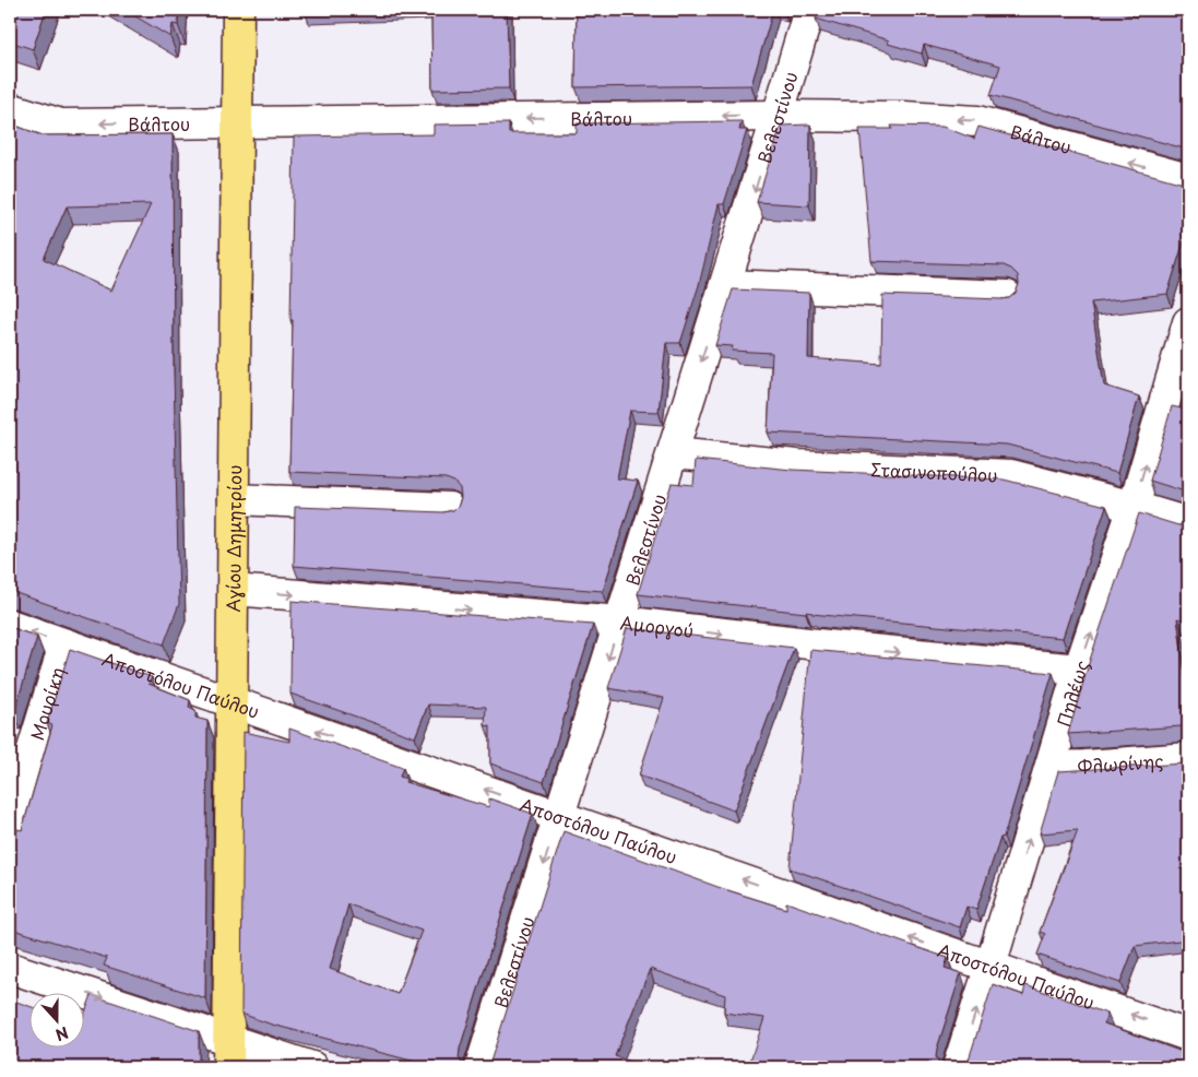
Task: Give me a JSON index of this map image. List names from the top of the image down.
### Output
{
  "streets": {
    "main road": ["Αγίου Δημητρίου"],
    "street": [
      "Βελεστίνου",
      "Βάλτου",
      "Στασινοπούλου",
      "Αμοργού",
      "Αποστόλου Παύλου",
      "Πηλέως",
      "Μουρίκη",
      "Φλωρίνης"
    ]
  },
  "crossings": [
    ["Βελεστίνου", "Βάλτου"],
    ["Βελεστίνου", "Στασινοπούλου"],
    ["Βελεστίνου", "Αμοργού"],
    ["Βελεστίνου", "Αποστόλου Παύλου"],
    ["Βάλτου", "Αγίου Δημητρίου"],
    ["Στασινοπούλου", "Πηλέως"],
    ["Αγίου Δημητρίου", "Αμοργού"],
    ["Αγίου Δημητρίου", "Αποστόλου Παύλου"],
    ["Αμοργού", "Πηλέως"],
    ["Αποστόλου Παύλου", "Πηλέως"],
    ["Αποστόλου Παύλου", "Μουρίκη"],
    ["Πηλέως", "Φλωρίνης"]
  ],
  "one_way": [
    "Βελεστίνου",
    "Βάλτου",
    "Αμοργού",
    "Αποστόλου Παύλου",
    "Πηλέως"
  ],
  "north": "bottom"
}
